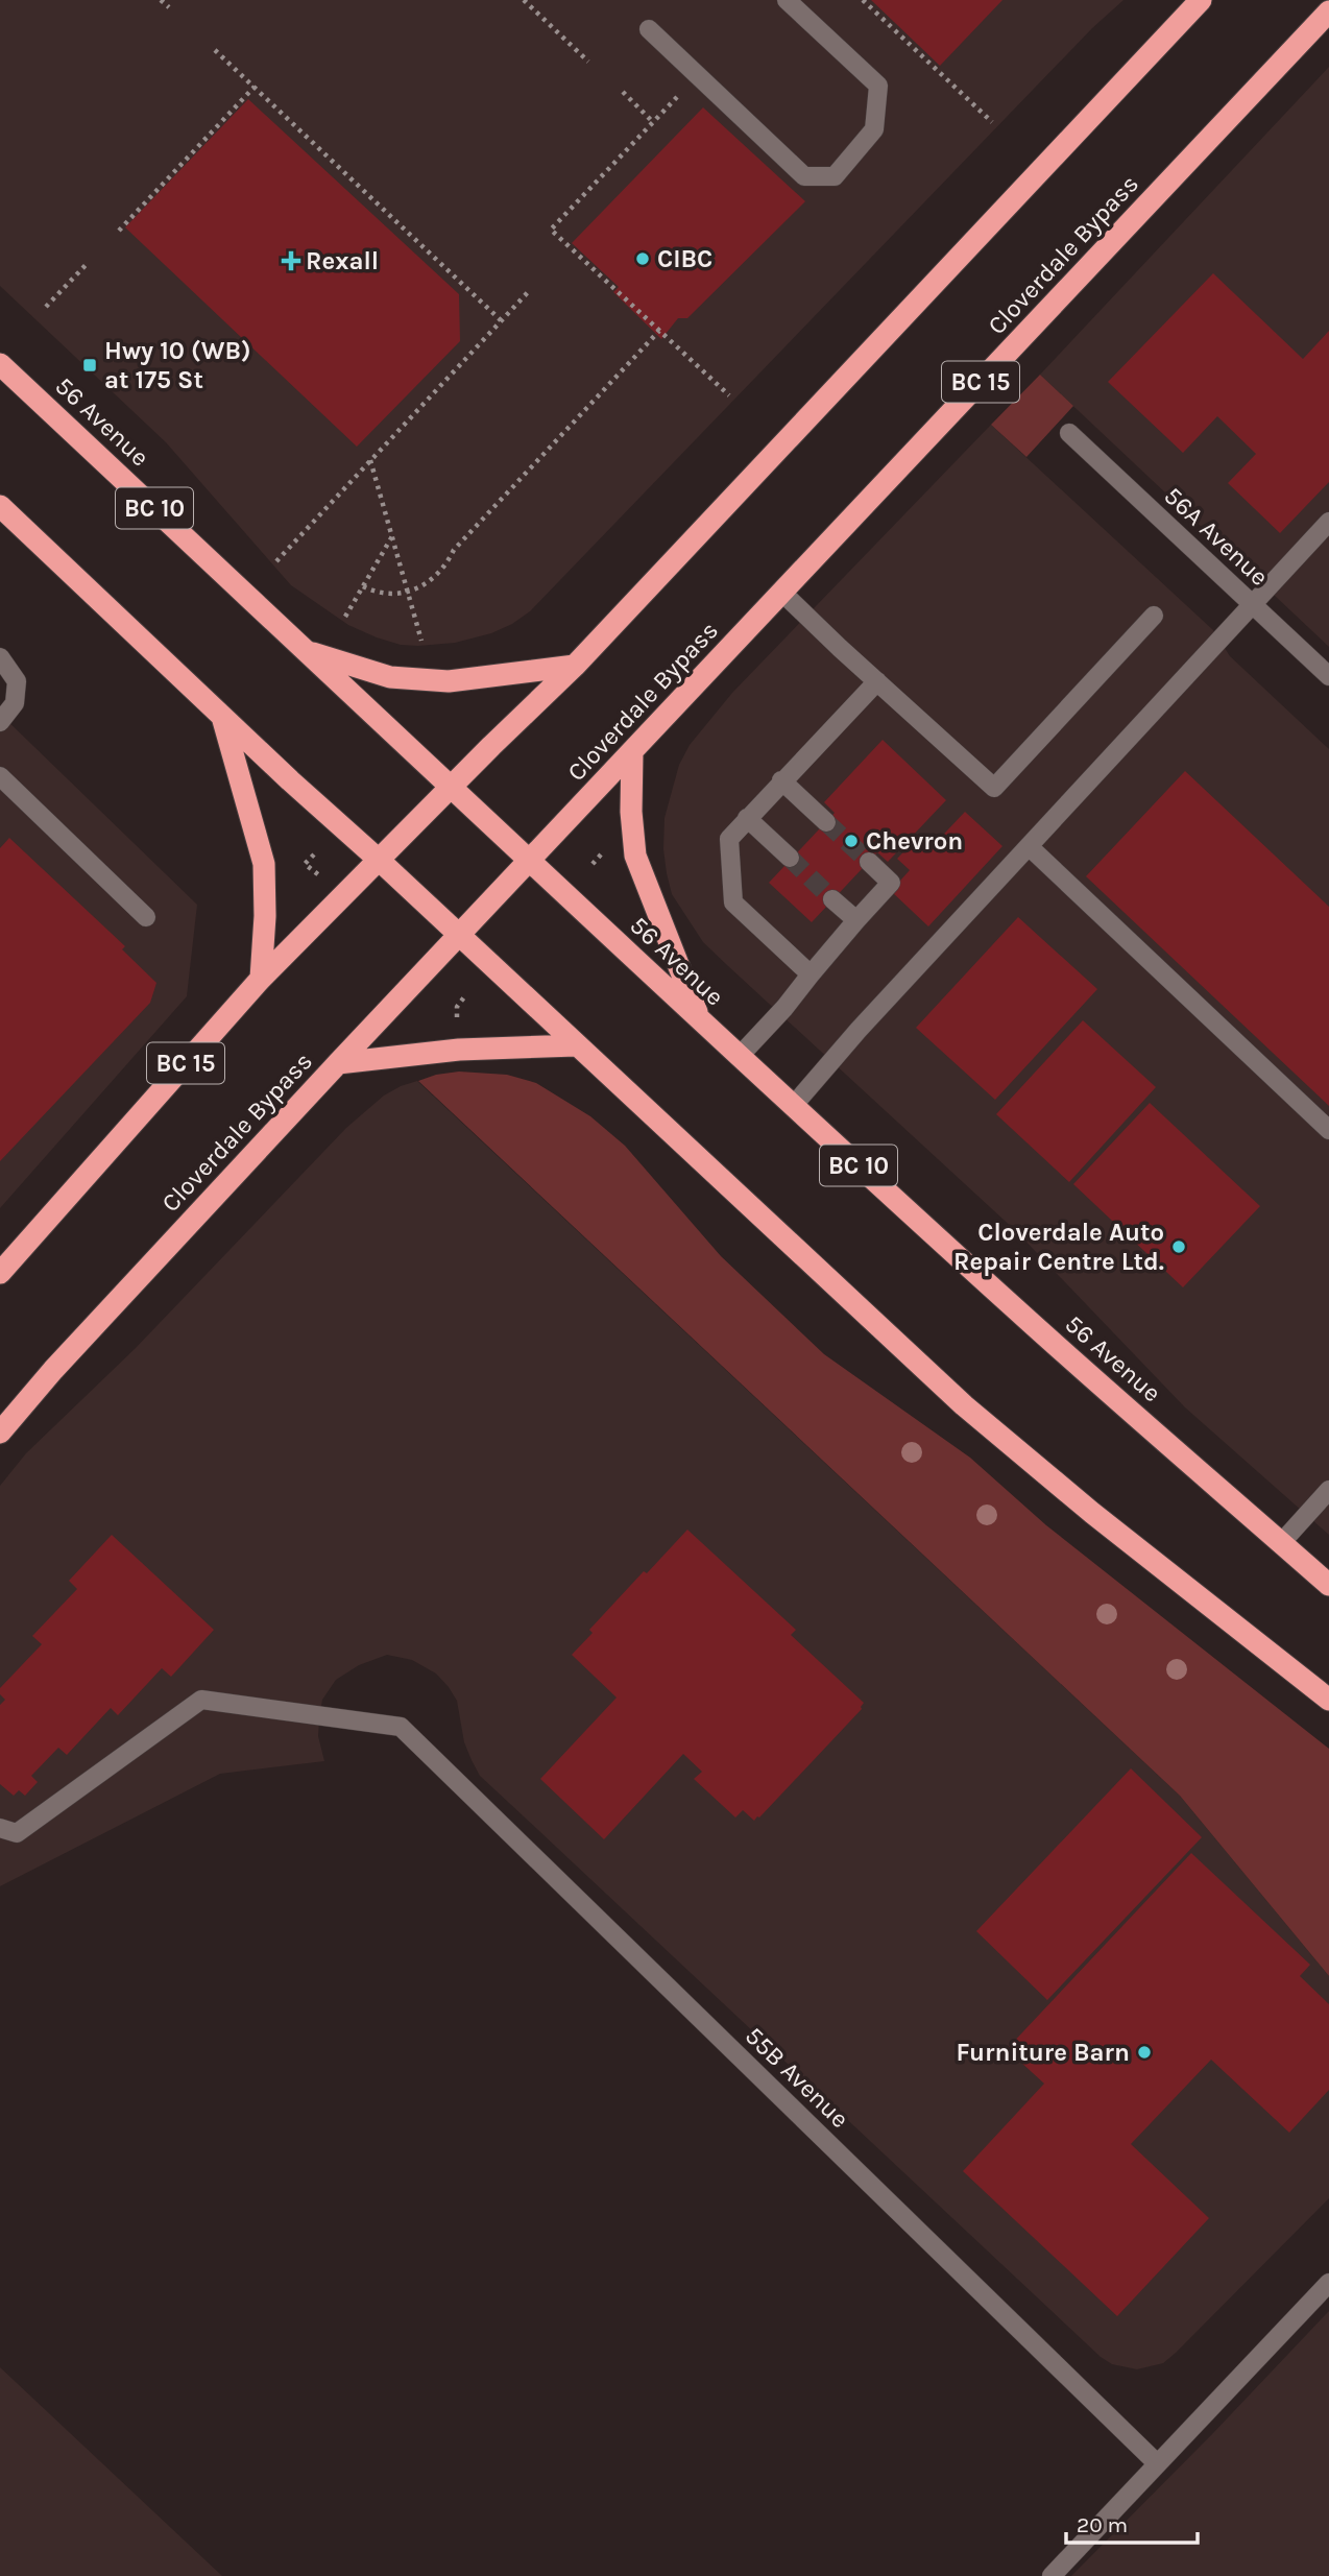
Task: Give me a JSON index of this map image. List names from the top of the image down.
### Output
{
  "streets": {
    "highway": [
      "Cloverdale Bypass",
      "BC 15",
      "56 Avenue",
      "BC 10"
    ],
    "street": ["56A Avenue", "55B Avenue"]
  },
  "crossings": [
    ["Cloverdale Bypass", "56 Avenue"],
    ["BC 15", "56 Avenue"]
  ],
  "places": {
    "other": [
      "CIBC",
      "Chevron",
      "Cloverdale Auto Repair Centre Ltd.",
      "Furniture Barn"
    ],
    "health": ["Rexall"],
    "transit": ["Hwy 10 (WB) at 175 St"]
  },
  "scale_bar": "20 m"
}
